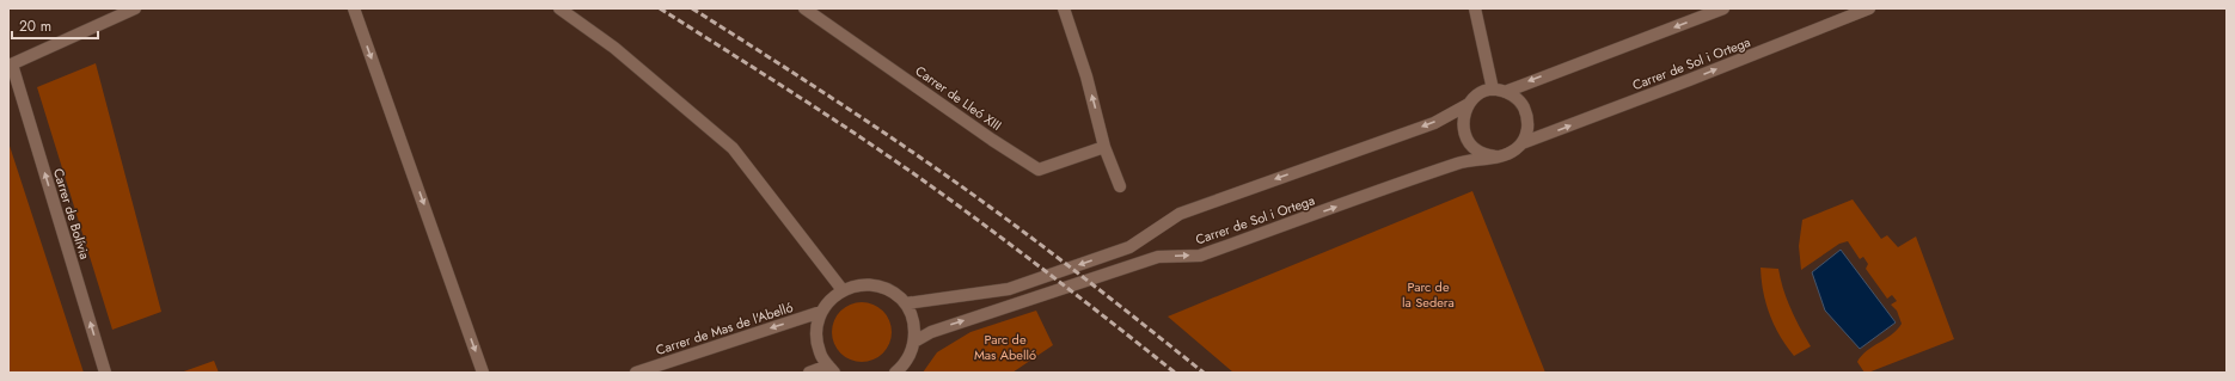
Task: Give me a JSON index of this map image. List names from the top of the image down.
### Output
{
  "streets": {
    "street": [
      "Carrer de Sol i Ortega",
      "Carrer de Lleó XIII",
      "Carrer de Bolívia",
      "Carrer de Mas de l'Abelló"
    ]
  },
  "one_way": ["Carrer de Bolívia", "Carrer de Mas de l'Abelló"],
  "parks": ["Parc de la Sedera", "Parc de Mas Abelló"],
  "scale_bar": "20 m"
}
